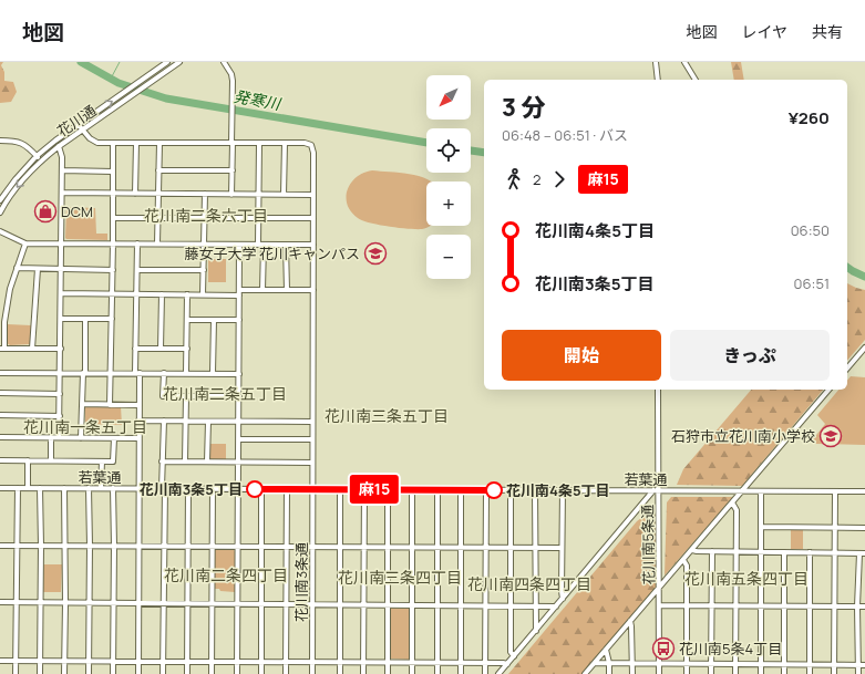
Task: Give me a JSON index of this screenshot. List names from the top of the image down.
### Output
{
  "streets": {
    "street": [
      "花川通",
      "若葉通",
      "花川南5条通",
      "花川南3条通"
    ]
  },
  "crossings": [
    ["若葉通", "花川南5条通"],
    ["若葉通", "花川南3条通"]
  ],
  "districts": [
    "花川南二条六丁目",
    "花川南二条五丁目",
    "花川南三条五丁目",
    "花川南一条五丁目",
    "花川南二条四丁目",
    "花川南三条四丁目",
    "花川南五条四丁目",
    "花川南四条四丁目"
  ],
  "water": ["発寒川"],
  "places": {
    "shop": ["DCM"],
    "school or university": ["藤女子大学 花川キャンパス", "石狩市立花川南小学校"],
    "other": ["花川南3条5丁目", "花川南4条5丁目"],
    "bus stop": ["花川南5条4丁目"]
  },
  "lines": ["bus line 麻15"],
  "north": "bottom left",
  "page": {
    "header": "地図",
    "nav": ["地図", "レイヤ", "共有"],
    "on_map": "麻15",
    "map_buttons": ["+", "−"],
    "heading": ["3 分", "06:48 – 06:51 · バス", "¥260"],
    "legs": ["2", "麻15"],
    "list": [
      {
        "name": "花川南4条5丁目",
        "value": "06:50"
      },
      {
        "name": "花川南3条5丁目",
        "value": "06:51"
      }
    ],
    "buttons": ["開始", "きっぷ"]
  }
}
